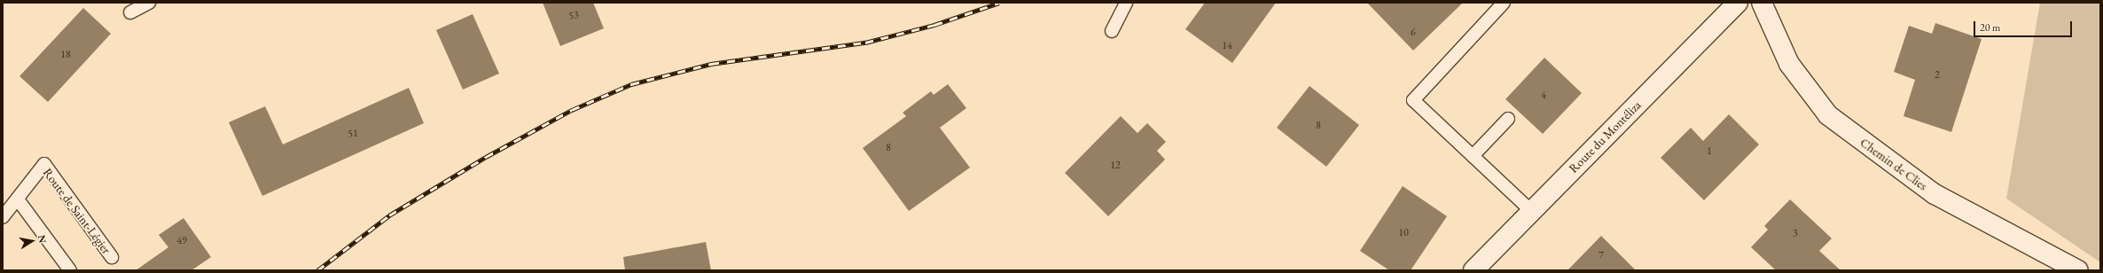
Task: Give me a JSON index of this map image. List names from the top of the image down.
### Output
{
  "streets": {
    "street": ["Route du Montéliza", "Chemin de Clies"],
    "lane": ["Route de Saint-Légier"]
  },
  "house_numbers": [
    "53",
    "6",
    "14",
    "18",
    "2",
    "4",
    "8",
    "51",
    "8",
    "1",
    "12",
    "10",
    "3",
    "49",
    "7"
  ],
  "scale_bar": "20 m",
  "north": "right"
}
